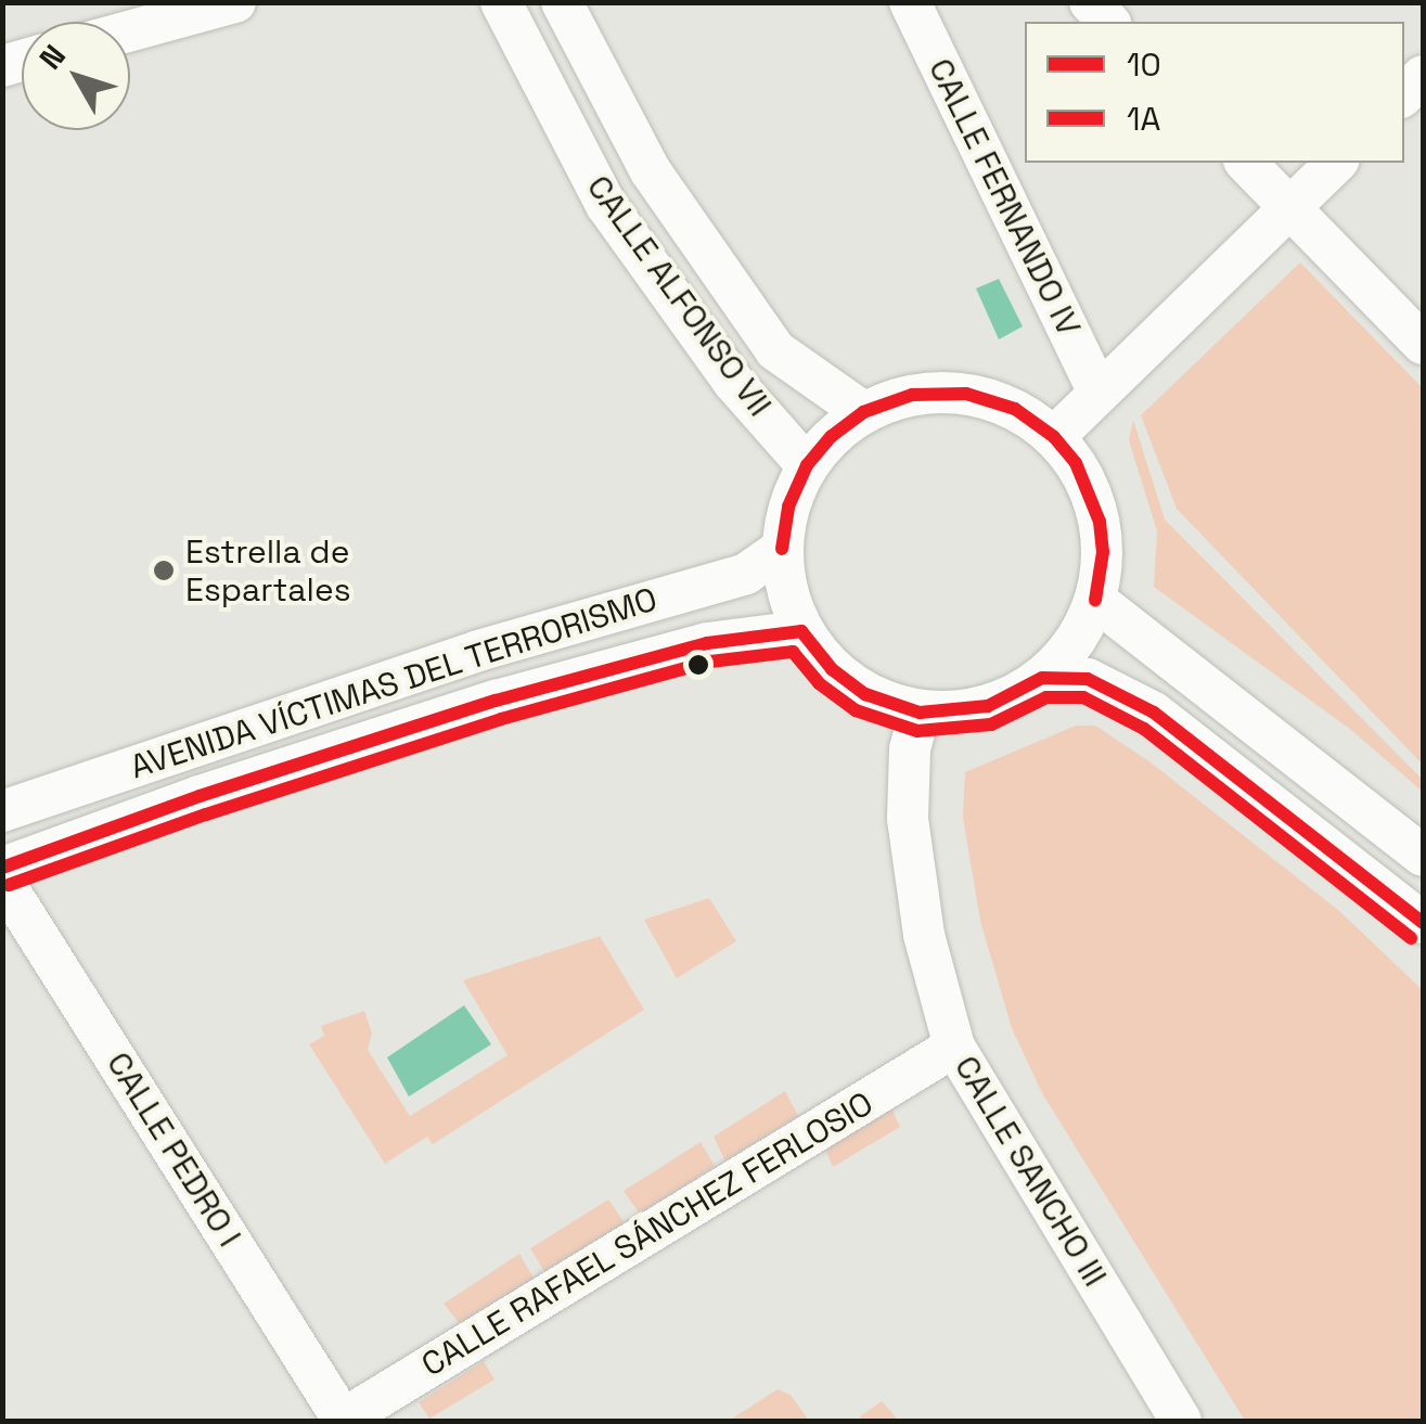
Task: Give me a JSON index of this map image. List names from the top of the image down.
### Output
{
  "streets": {
    "street": [
      "CALLE FERNANDO IV",
      "CALLE ALFONSO VII",
      "AVENIDA VÍCTIMAS DEL TERRORISMO",
      "CALLE PEDRO I",
      "CALLE SANCHO III",
      "CALLE RAFAEL SÁNCHEZ FERLOSIO"
    ]
  },
  "crossings": [
    ["CALLE ALFONSO VII", "AVENIDA VÍCTIMAS DEL TERRORISMO"],
    ["CALLE ALFONSO VII", "CALLE SANCHO III"],
    ["AVENIDA VÍCTIMAS DEL TERRORISMO", "CALLE SANCHO III"],
    ["CALLE PEDRO I", "CALLE RAFAEL SÁNCHEZ FERLOSIO"],
    ["CALLE SANCHO III", "CALLE RAFAEL SÁNCHEZ FERLOSIO"]
  ],
  "places": ["Estrella de Espartales"],
  "lines": ["transit line 10", "transit line 1A"],
  "legend": ["10", "1A"],
  "north": "top left"
}
